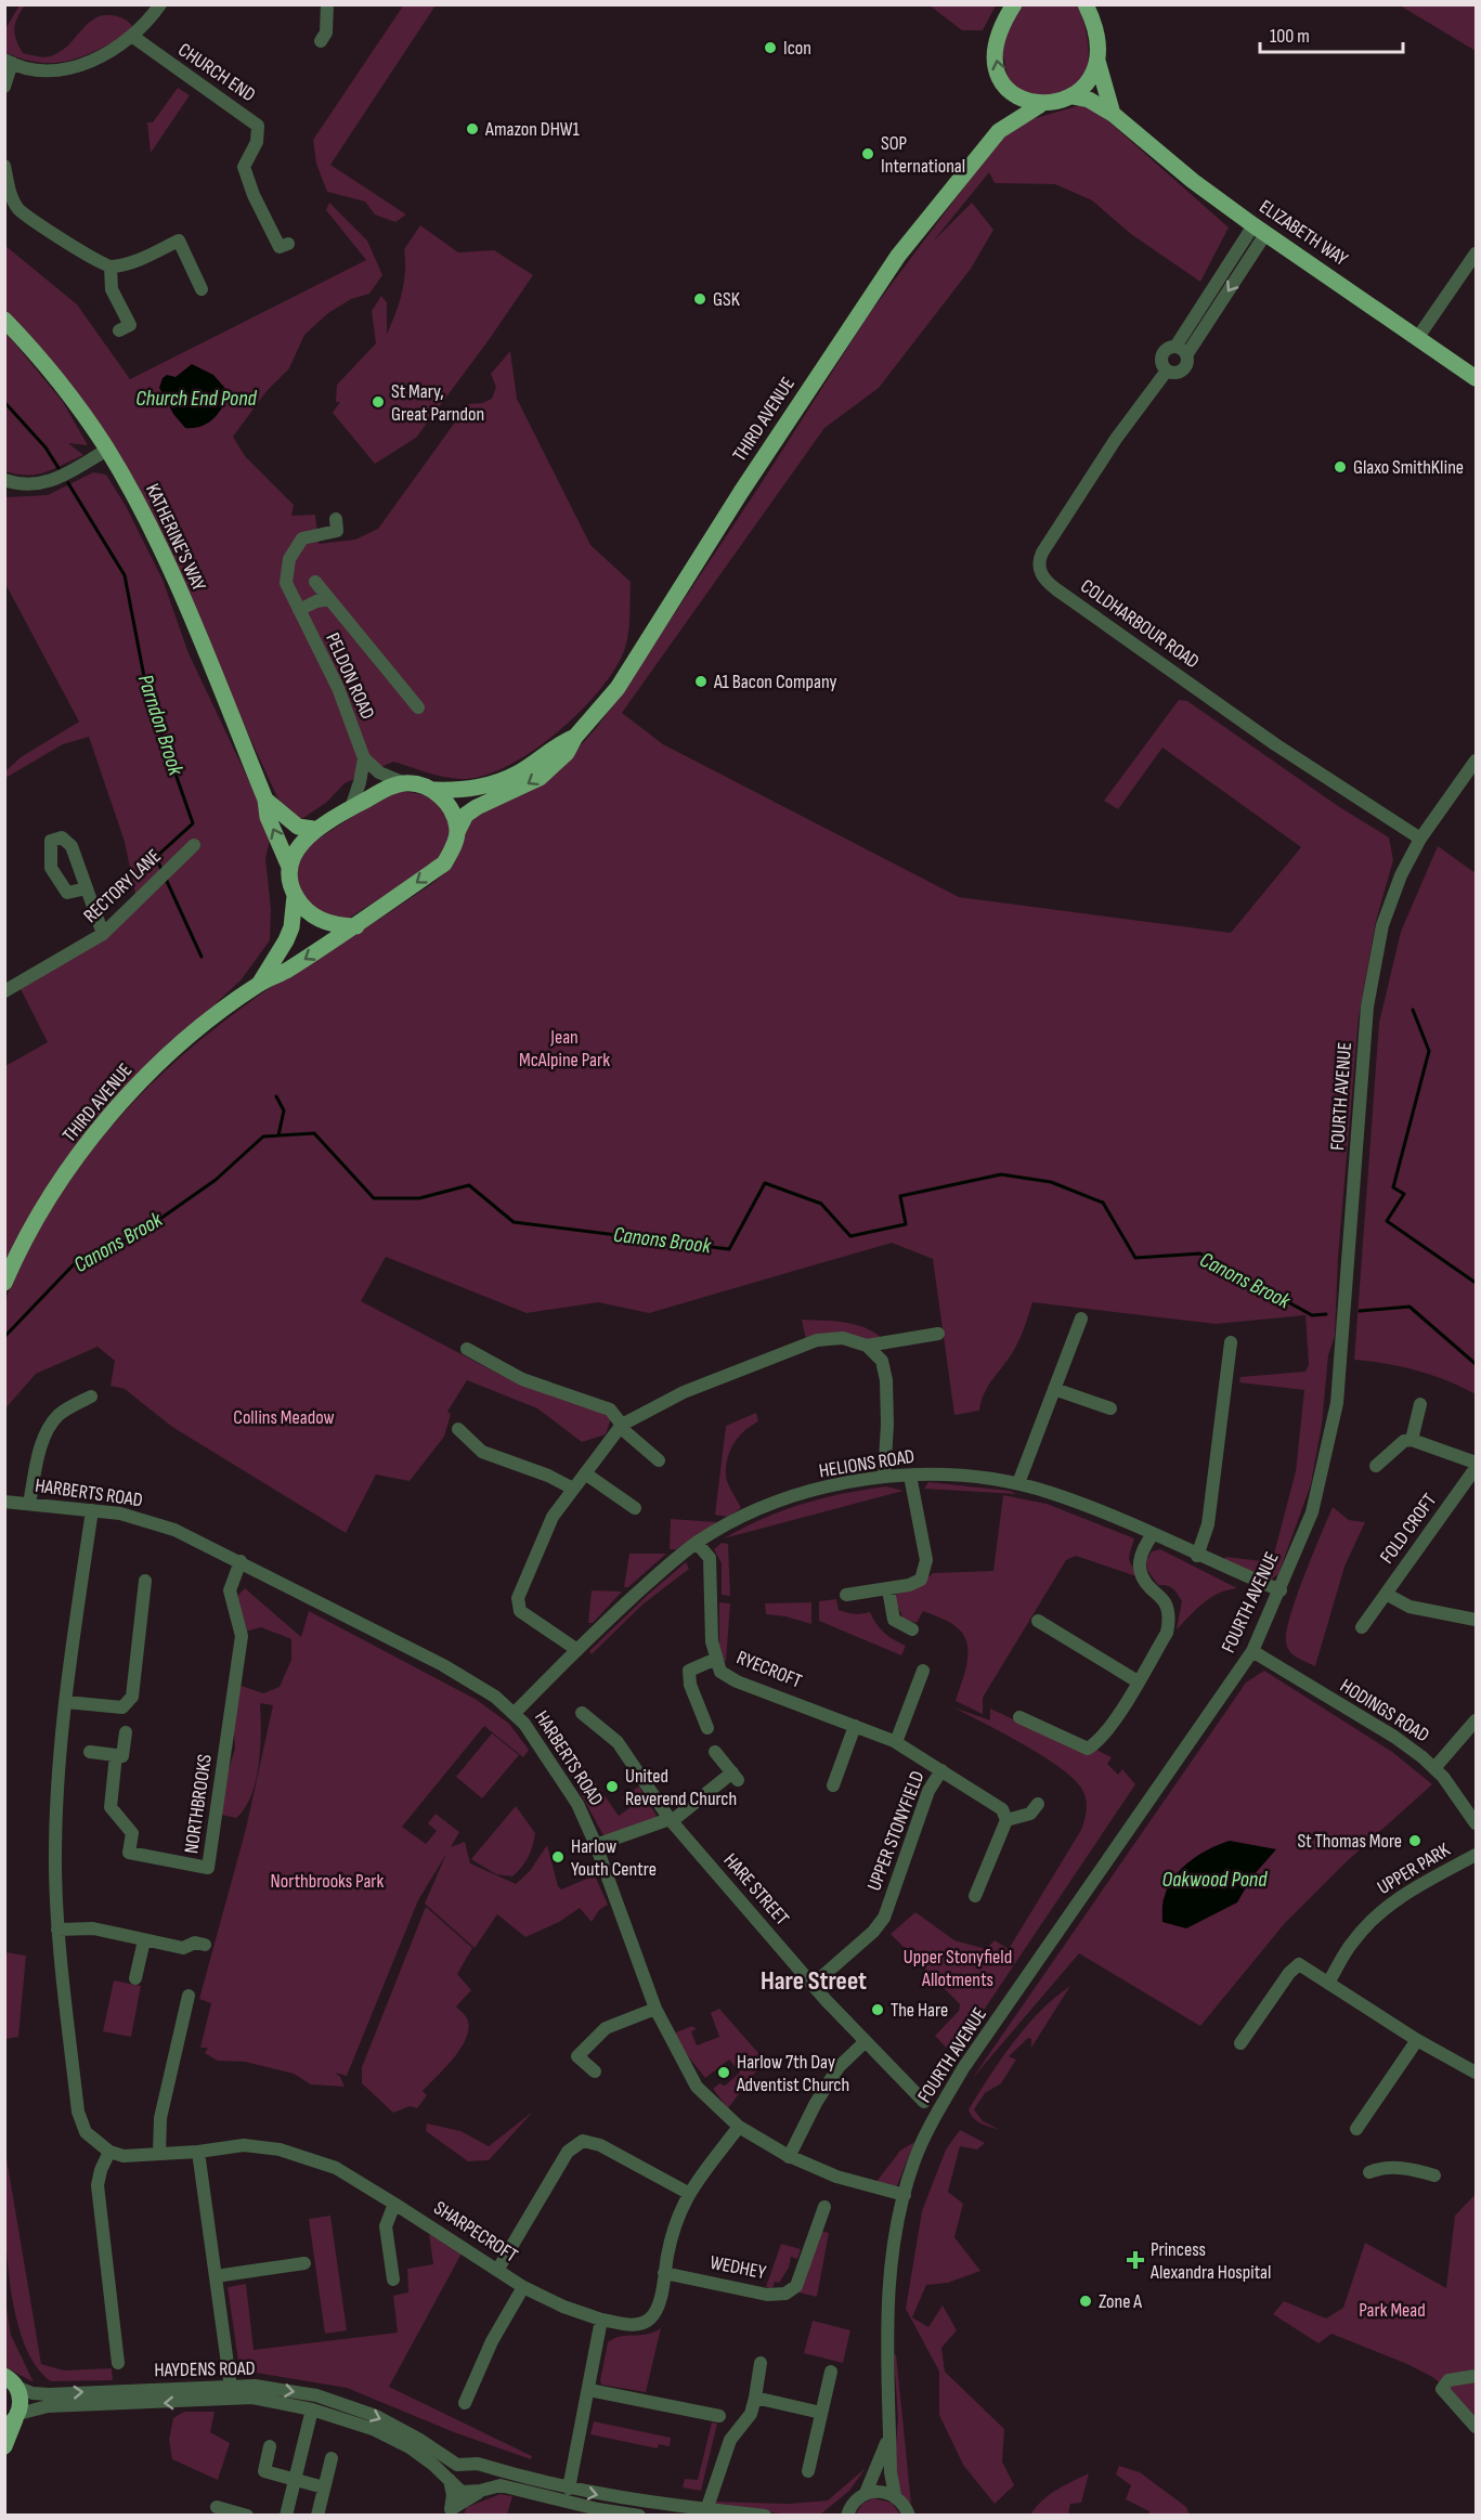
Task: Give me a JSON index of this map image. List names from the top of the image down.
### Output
{
  "streets": {
    "main road": ["ELIZABETH WAY", "THIRD AVENUE", "KATHERINE'S WAY"],
    "street": [
      "CHURCH END",
      "COLDHARBOUR ROAD",
      "PELDON ROAD",
      "RECTORY LANE",
      "FOURTH AVENUE",
      "HELIONS ROAD",
      "HARBERTS ROAD",
      "FOLD CROFT",
      "RYECROFT",
      "HODINGS ROAD",
      "NORTHBROOKS",
      "UPPER STONYFIELD",
      "UPPER PARK",
      "HARE STREET",
      "SHARPECROFT",
      "WEDHEY",
      "HAYDENS ROAD"
    ]
  },
  "crossings": [
    ["ELIZABETH WAY", "THIRD AVENUE"],
    ["ELIZABETH WAY", "COLDHARBOUR ROAD"],
    ["THIRD AVENUE", "KATHERINE'S WAY"],
    ["COLDHARBOUR ROAD", "FOURTH AVENUE"],
    ["FOURTH AVENUE", "HELIONS ROAD"],
    ["FOURTH AVENUE", "HARBERTS ROAD"],
    ["FOURTH AVENUE", "HODINGS ROAD"],
    ["HELIONS ROAD", "HARBERTS ROAD"],
    ["HELIONS ROAD", "RYECROFT"],
    ["HARBERTS ROAD", "NORTHBROOKS"],
    ["RYECROFT", "UPPER STONYFIELD"],
    ["UPPER STONYFIELD", "HARE STREET"]
  ],
  "districts": ["Hare Street"],
  "water": [
    "Church End Pond",
    "Parndon Brook",
    "Canons Brook",
    "Oakwood Pond"
  ],
  "parks": [
    "Jean McAlpine Park",
    "Collins Meadow",
    "Northbrooks Park",
    "Upper Stonyfield Allotments",
    "Park Mead"
  ],
  "places": {
    "other": [
      "Icon",
      "Amazon DHW1",
      "SOP International",
      "GSK",
      "St Mary, Great Parndon",
      "Glaxo SmithKline",
      "A1 Bacon Company",
      "United Reverend Church",
      "St Thomas More",
      "Harlow Youth Centre",
      "The Hare",
      "Harlow 7th Day Adventist Church",
      "Zone A"
    ],
    "health": ["Princess Alexandra Hospital"]
  },
  "scale_bar": "100 m"
}
